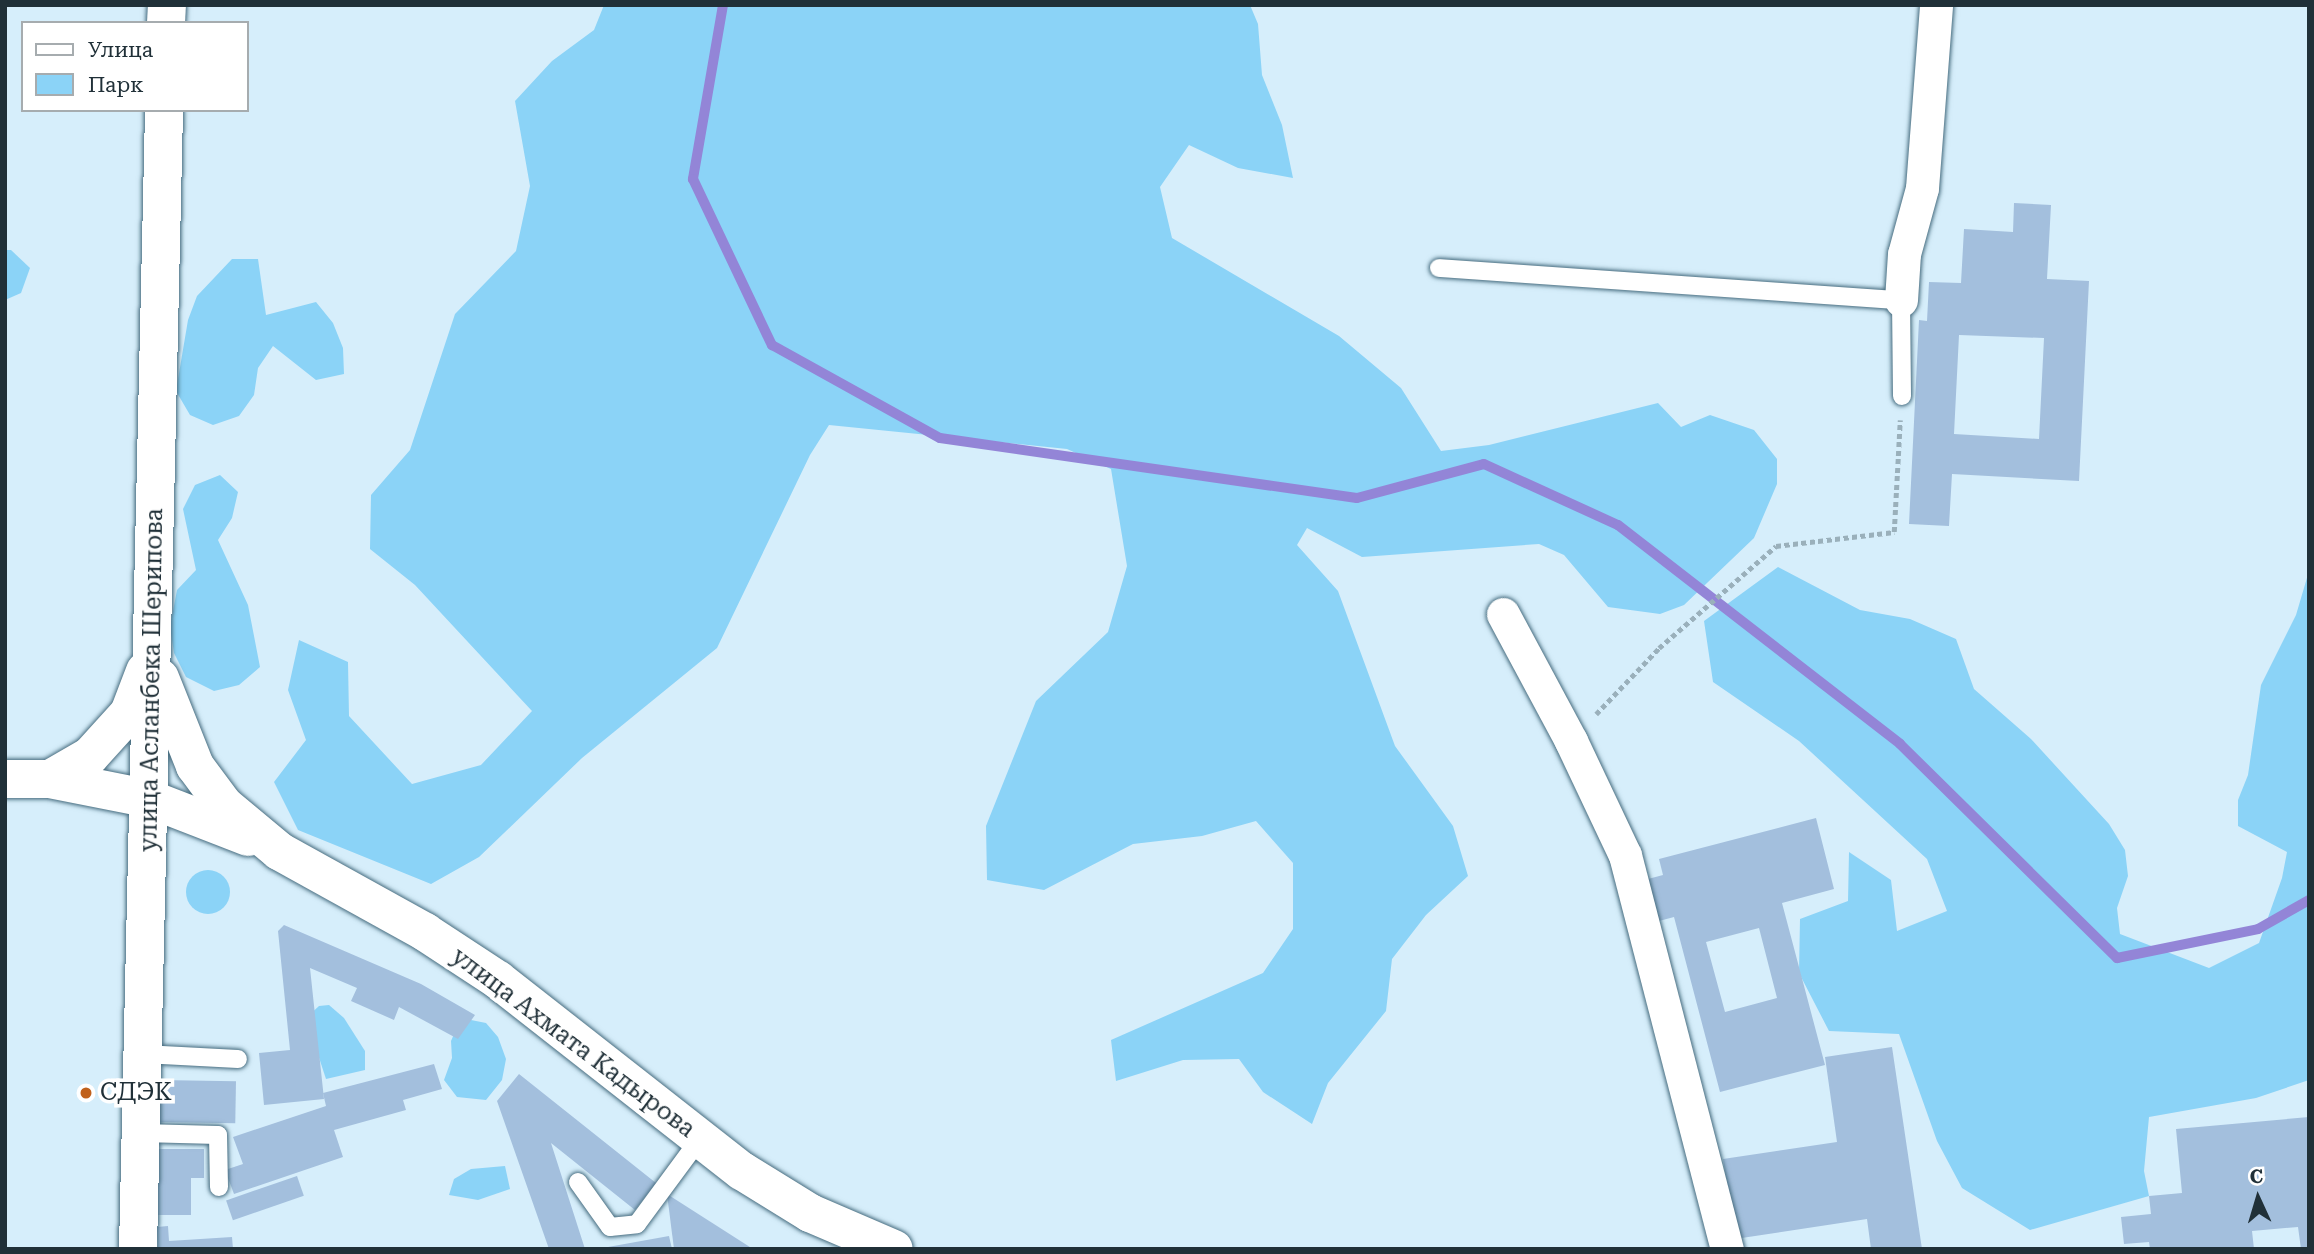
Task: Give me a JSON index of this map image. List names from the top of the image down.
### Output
{
  "streets": {
    "street": ["улица Асланбека Шерипова", "улица Ахмата Кадырова"]
  },
  "crossings": [
    ["улица Асланбека Шерипова", "улица Ахмата Кадырова"]
  ],
  "places": ["СДЭК"],
  "legend": ["Улица", "Парк"],
  "north": "top"
}
